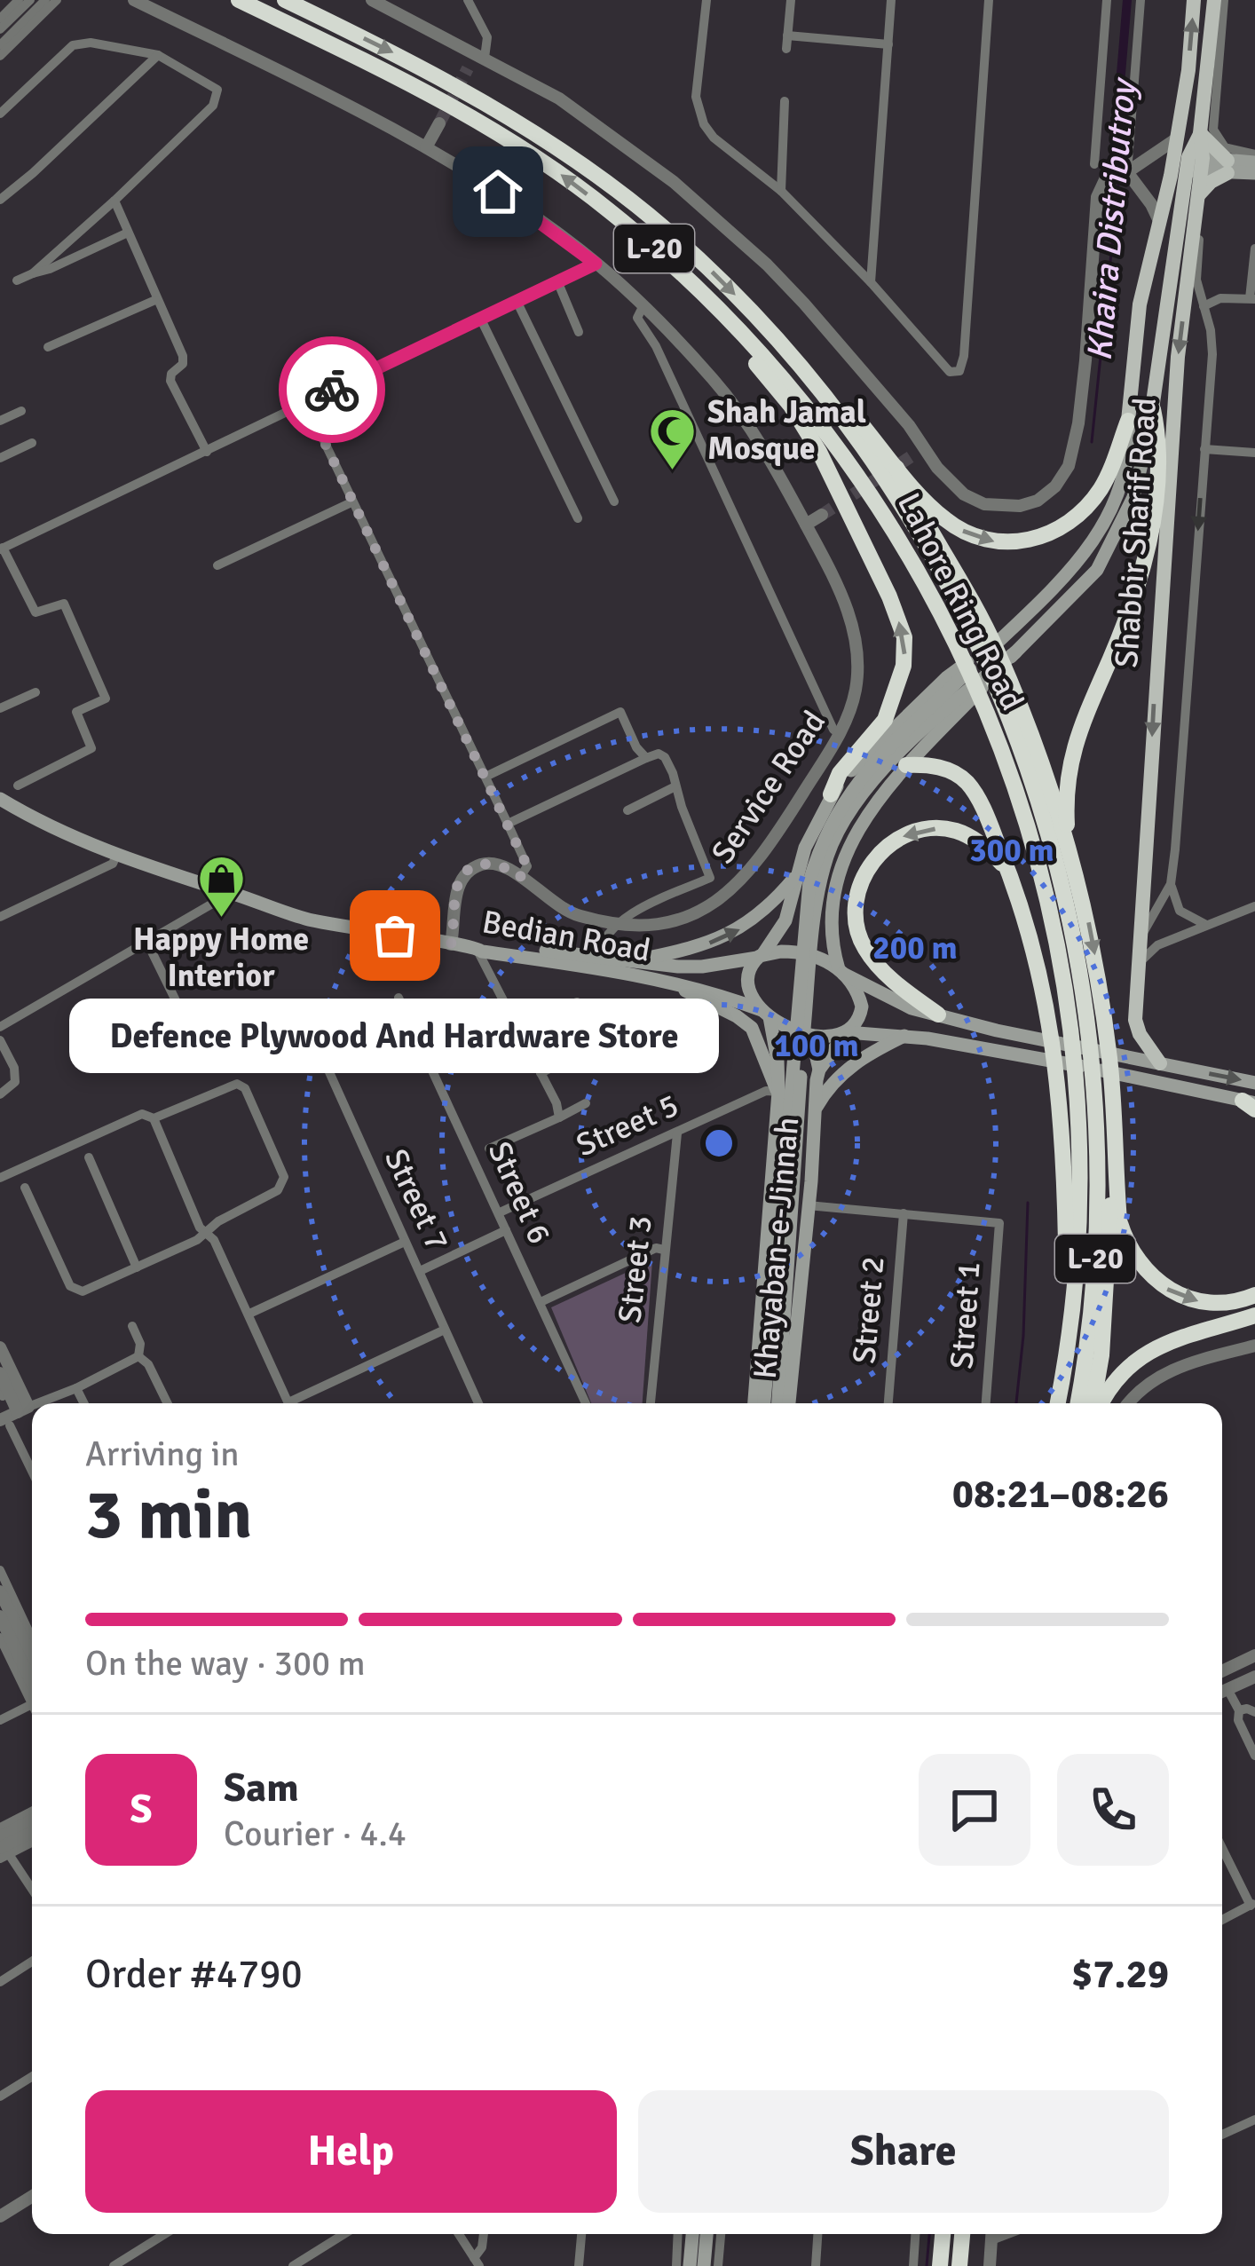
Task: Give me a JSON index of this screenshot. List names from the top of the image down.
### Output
{
  "streets": {
    "highway": ["L-20", "Lahore Ring Road"],
    "main road": ["Shabbir Sharif Road", "Bedian Road", "Khayaban-e-Jinnah"],
    "street": [
      "Service Road",
      "Street 5",
      "Street 6",
      "Street 7",
      "Street 3",
      "Street 2",
      "Street 1"
    ]
  },
  "crossings": [
    ["Service Road", "Bedian Road"],
    ["Bedian Road", "Khayaban-e-Jinnah"],
    ["Street 5", "Street 6"],
    ["Street 5", "Khayaban-e-Jinnah"],
    ["Street 5", "Street 3"],
    ["Street 2", "Street 1"]
  ],
  "water": ["Khaira Distributroy"],
  "places": {
    "mosque": ["Shah Jamal Mosque"],
    "shop": ["Happy Home Interior"],
    "other": ["Defence Plywood And Hardware Store"]
  },
  "page": {
    "bubble": "Defence Plywood And Hardware Store",
    "heading": ["3 min", "Arriving in", "08:21–08:26"],
    "panel": [
      "Sam",
      "Courier · 4.4",
      "Order #4790",
      "$7.29"
    ],
    "bar": "On the way · 300 m",
    "round": "S",
    "buttons": ["Help", "Share"]
  },
  "rings": ["300 m", "200 m", "100 m"]
}
